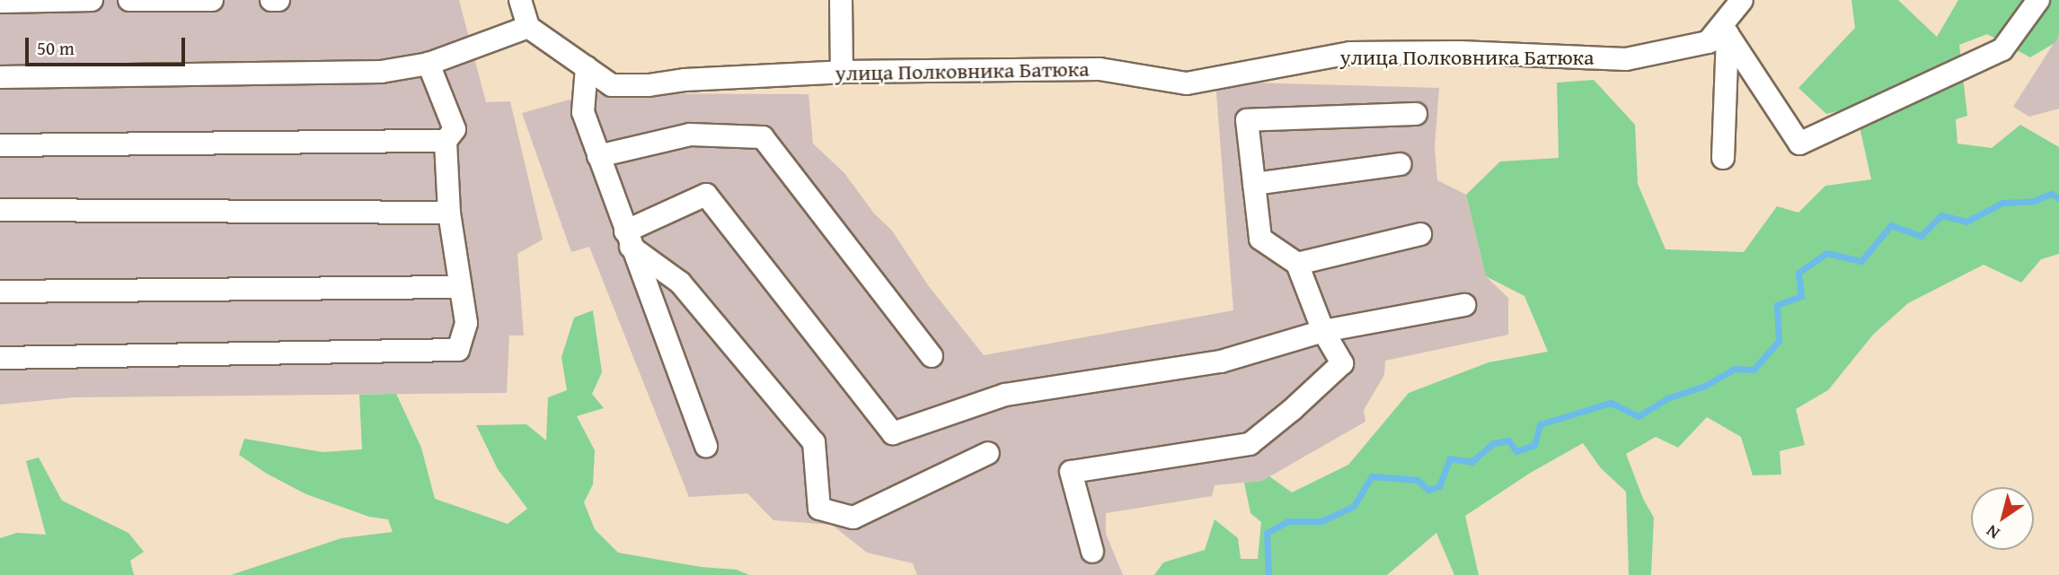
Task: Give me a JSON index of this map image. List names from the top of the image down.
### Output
{
  "streets": {
    "street": ["улица Полковника Батюка"]
  },
  "scale_bar": "50 m",
  "north": "bottom left"
}
